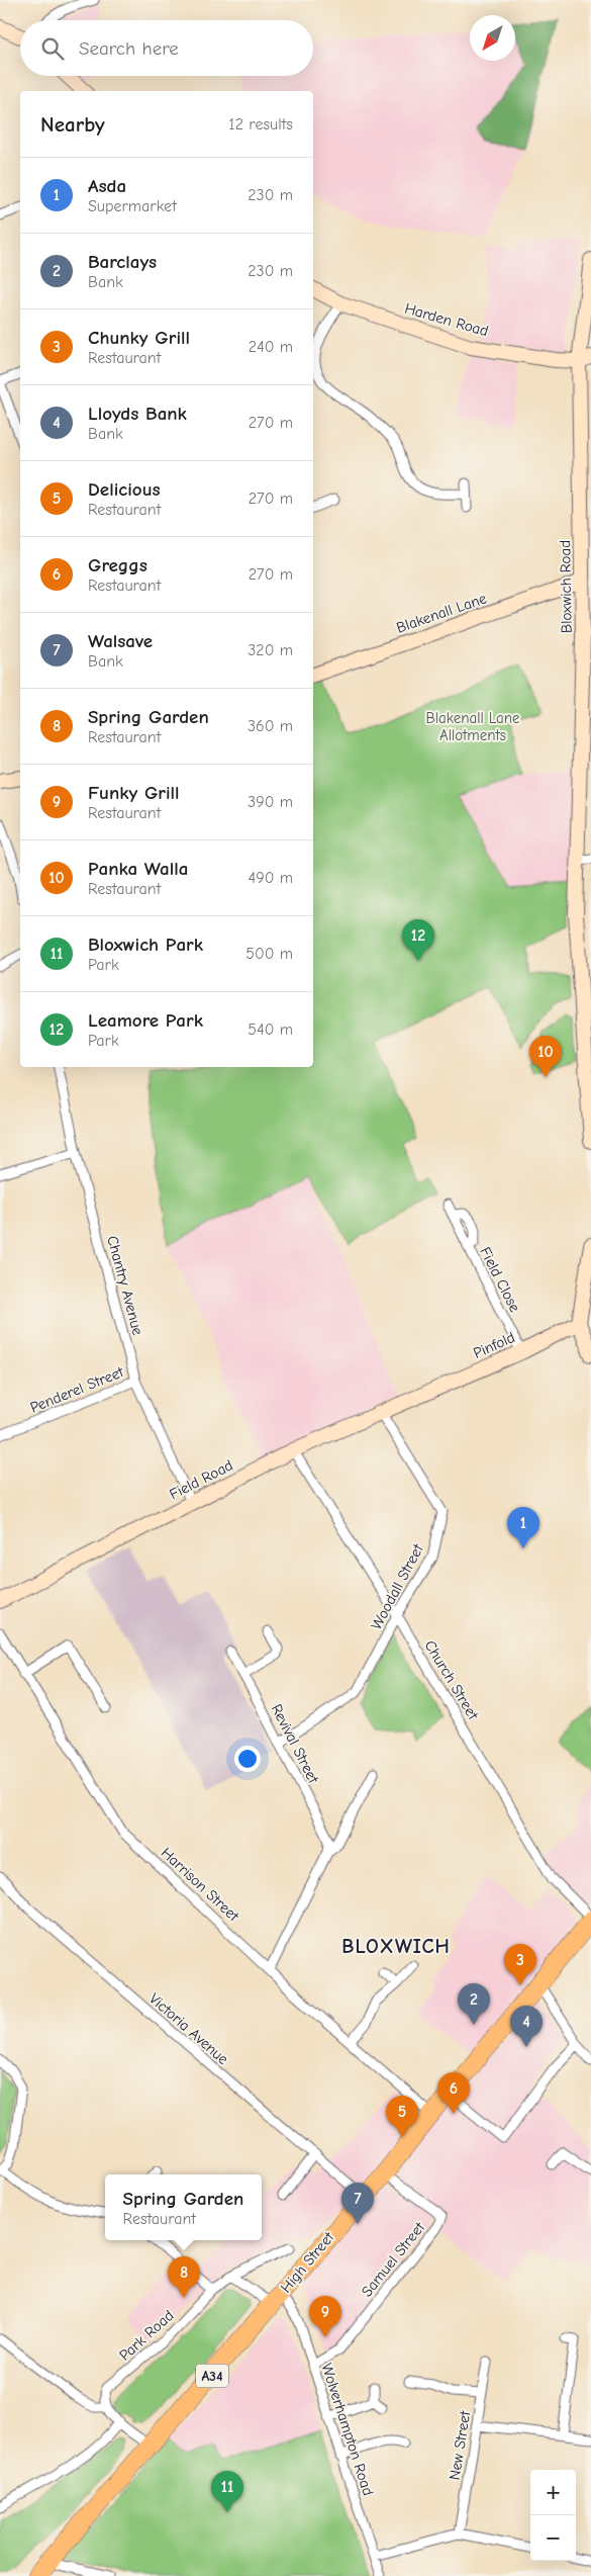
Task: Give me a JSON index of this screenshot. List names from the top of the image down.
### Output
{
  "streets": {
    "highway": ["High Street", "A34"],
    "street": [
      "Harden Road",
      "Bloxwich Road",
      "Blakenall Lane",
      "Field Close",
      "Chantry Avenue",
      "Pinfold",
      "Penderel Street",
      "Field Road",
      "Woodall Street",
      "Church Street",
      "Revival Street",
      "Harrison Street",
      "Victoria Avenue",
      "Samuel Street",
      "Park Road",
      "Wolverhampton Road",
      "New Street"
    ]
  },
  "crossings": [
    ["Harden Road", "Bloxwich Road"],
    ["Bloxwich Road", "Blakenall Lane"],
    ["Field Close", "Pinfold"],
    ["Chantry Avenue", "Penderel Street"],
    ["Chantry Avenue", "Field Road"],
    ["Pinfold", "Field Road"],
    ["Field Road", "Woodall Street"],
    ["Field Road", "Church Street"],
    ["Woodall Street", "Church Street"],
    ["Woodall Street", "Revival Street"],
    ["Church Street", "High Street"],
    ["Harrison Street", "High Street"],
    ["Victoria Avenue", "High Street"],
    ["Samuel Street", "High Street"],
    ["Samuel Street", "Wolverhampton Road"],
    ["High Street", "Wolverhampton Road"]
  ],
  "districts": ["BLOXWICH"],
  "parks": ["Blakenall Lane Allotments"],
  "north": "bottom left",
  "page": {
    "search": "Search here",
    "heading": ["Nearby", "12 results"],
    "list": [
      {
        "mark": "1",
        "name": "Asda",
        "note": "Supermarket",
        "value": "230 m"
      },
      {
        "mark": "2",
        "name": "Barclays",
        "note": "Bank",
        "value": "230 m"
      },
      {
        "mark": "3",
        "name": "Chunky Grill",
        "note": "Restaurant",
        "value": "240 m"
      },
      {
        "mark": "4",
        "name": "Lloyds Bank",
        "note": "Bank",
        "value": "270 m"
      },
      {
        "mark": "5",
        "name": "Delicious",
        "note": "Restaurant",
        "value": "270 m"
      },
      {
        "mark": "6",
        "name": "Greggs",
        "note": "Restaurant",
        "value": "270 m"
      },
      {
        "mark": "7",
        "name": "Walsave",
        "note": "Bank",
        "value": "320 m"
      },
      {
        "mark": "8",
        "name": "Spring Garden",
        "note": "Restaurant",
        "value": "360 m"
      },
      {
        "mark": "9",
        "name": "Funky Grill",
        "note": "Restaurant",
        "value": "390 m"
      },
      {
        "mark": "10",
        "name": "Panka Walla",
        "note": "Restaurant",
        "value": "490 m"
      },
      {
        "mark": "11",
        "name": "Bloxwich Park",
        "note": "Park",
        "value": "500 m"
      },
      {
        "mark": "12",
        "name": "Leamore Park",
        "note": "Park",
        "value": "540 m"
      }
    ],
    "pins": [
      "12",
      "10",
      "1",
      "3",
      "2",
      "4",
      "6",
      "5",
      "7",
      "8",
      "9",
      "11"
    ],
    "popup": ["Spring Garden", "Restaurant"],
    "map_buttons": ["+", "−"]
  }
}
